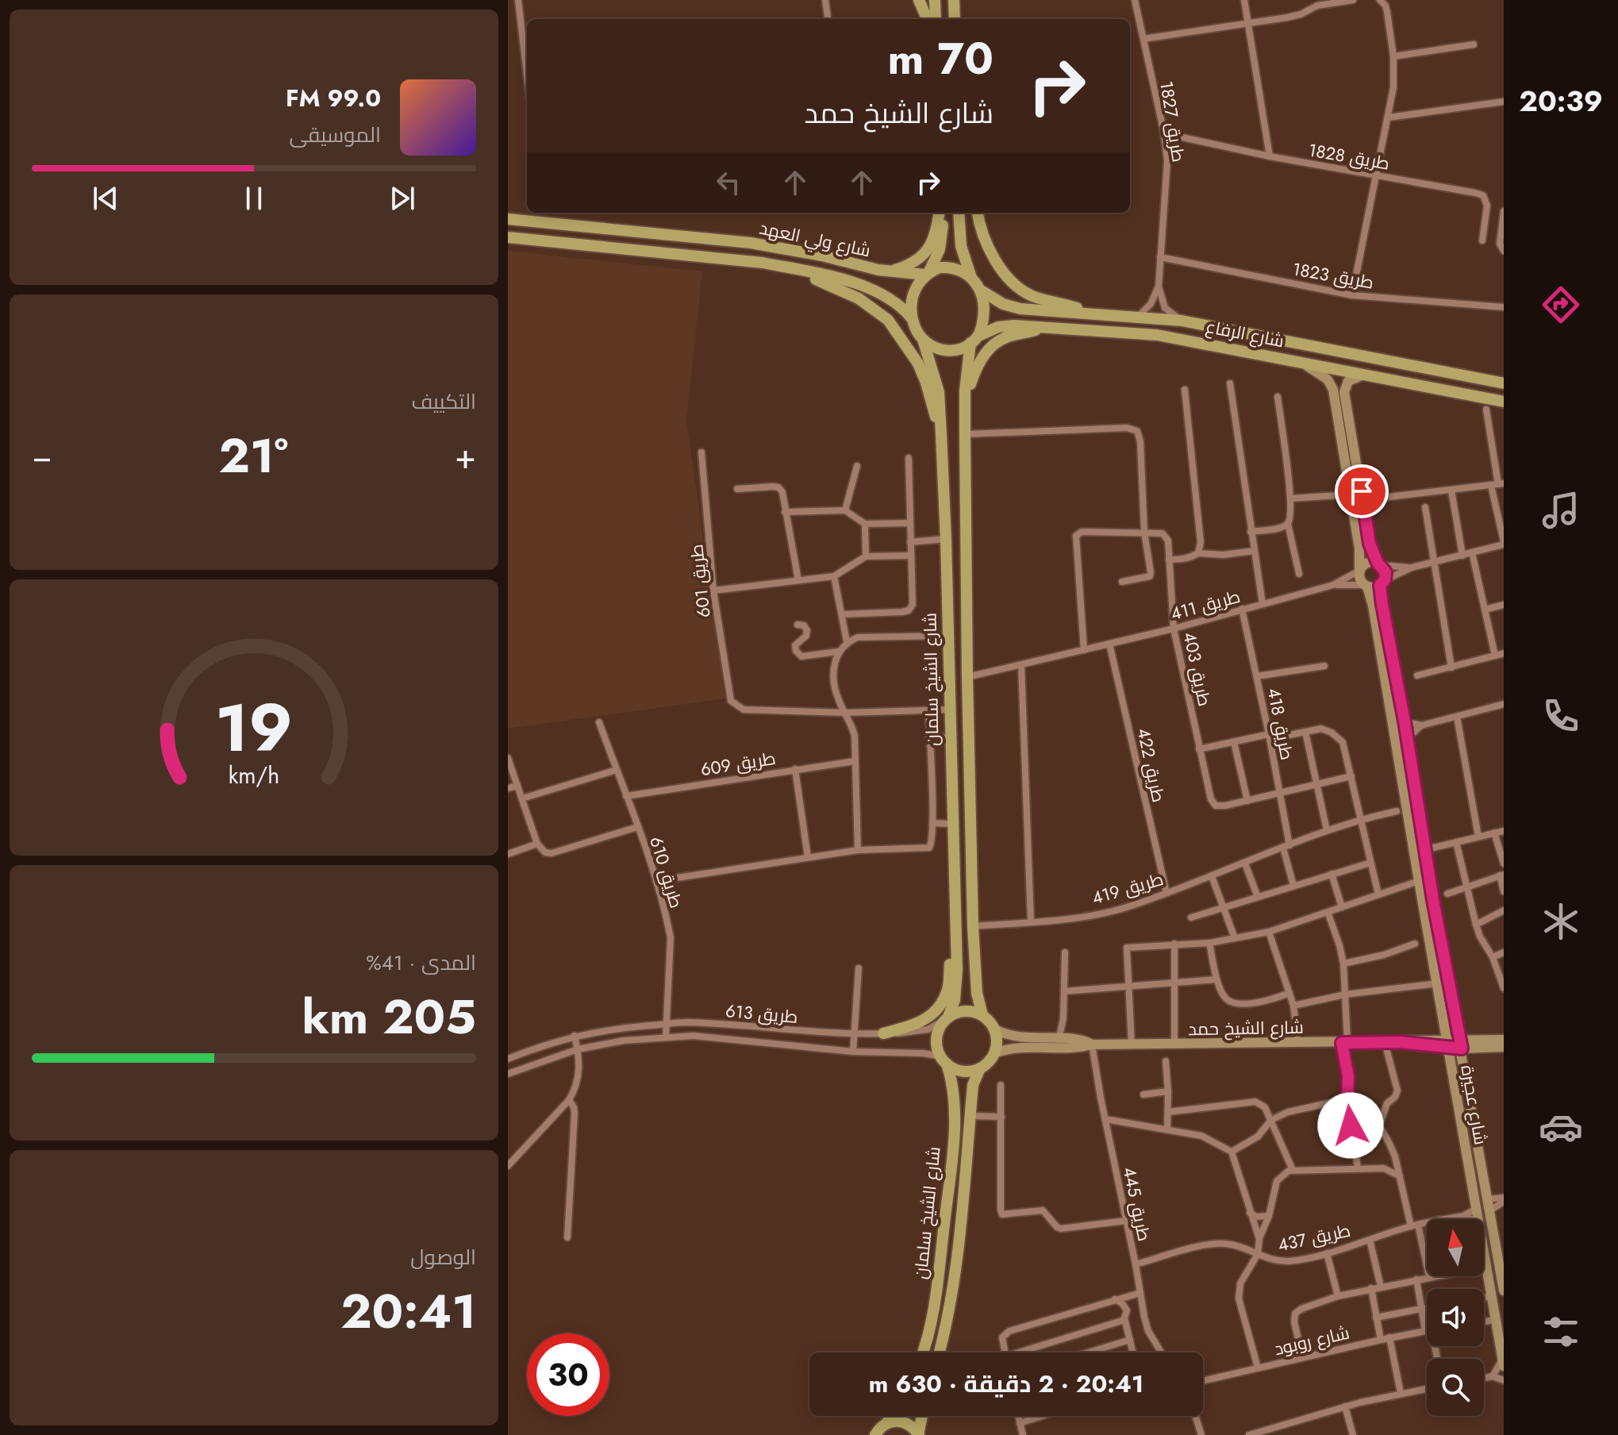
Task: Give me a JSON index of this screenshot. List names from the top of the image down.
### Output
{
  "streets": {
    "main road": ["شارع ولي العهد", "شارع الرفاع", "شارع الشيخ سلمان"],
    "street": [
      "طريق 1827",
      "طريق 1828",
      "طريق 1823",
      "طريق 601",
      "طريق 411",
      "طريق 403",
      "طريق 418",
      "طريق 609",
      "طريق 422",
      "طريق 610",
      "طريق 419",
      "طريق 613",
      "شارع الشيخ حمد",
      "شارع عجيرة",
      "طريق 445",
      "طريق 437",
      "شارع روبود"
    ]
  },
  "crossings": [
    ["طريق 1827", "طريق 1828"],
    ["طريق 1827", "طريق 1823"],
    ["طريق 1827", "شارع الرفاع"],
    ["شارع ولي العهد", "شارع الرفاع"],
    ["شارع ولي العهد", "شارع الشيخ سلمان"],
    ["شارع الرفاع", "شارع الشيخ سلمان"],
    ["طريق 411", "طريق 403"],
    ["طريق 411", "شارع الشيخ سلمان"],
    ["طريق 411", "طريق 418"],
    ["طريق 411", "طريق 422"],
    ["طريق 411", "شارع عجيرة"],
    ["شارع الشيخ سلمان", "طريق 419"],
    ["شارع الشيخ سلمان", "طريق 613"],
    ["شارع الشيخ سلمان", "شارع الشيخ حمد"],
    ["طريق 418", "طريق 419"],
    ["طريق 609", "طريق 610"],
    ["طريق 422", "طريق 419"],
    ["طريق 610", "طريق 613"],
    ["طريق 419", "شارع عجيرة"],
    ["طريق 613", "شارع الشيخ حمد"],
    ["شارع الشيخ حمد", "شارع عجيرة"],
    ["شارع الشيخ حمد", "طريق 445"],
    ["شارع عجيرة", "طريق 437"],
    ["طريق 445", "طريق 437"]
  ],
  "north": "top",
  "page": {
    "tabs": "20:39",
    "turn": ["70 m", "شارع الشيخ حمد"],
    "song": ["99.0 FM", "الموسيقى"],
    "tile": [
      "التكييف",
      ["المدى · 41%", "205 km"],
      ["الوصول", "20:41"]
    ],
    "heat": ["−", "21°", "+"],
    "limit": "30",
    "trip": "20:41 · 2 دقيقة · 630 m",
    "gauge": ["19", "km/h"]
  }
}
